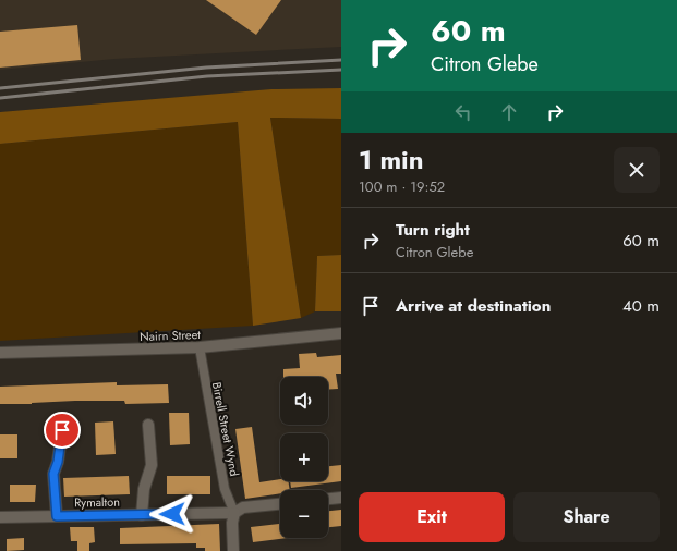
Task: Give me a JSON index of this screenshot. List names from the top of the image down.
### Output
{
  "streets": {
    "street": ["Nairn Street", "Birrell Street Wynd", "Rymalton"]
  },
  "crossings": [
    ["Nairn Street", "Birrell Street Wynd"],
    ["Birrell Street Wynd", "Rymalton"]
  ],
  "page": {
    "turn": ["60 m", "Citron Glebe"],
    "heading": ["1 min", "100 m · 19:52"],
    "list": [
      {
        "name": "Turn right",
        "note": "Citron Glebe",
        "value": "60 m"
      },
      {
        "name": "Arrive at destination",
        "value": "40 m"
      }
    ],
    "map_buttons": ["+", "−"],
    "buttons": ["Exit", "Share"]
  }
}
